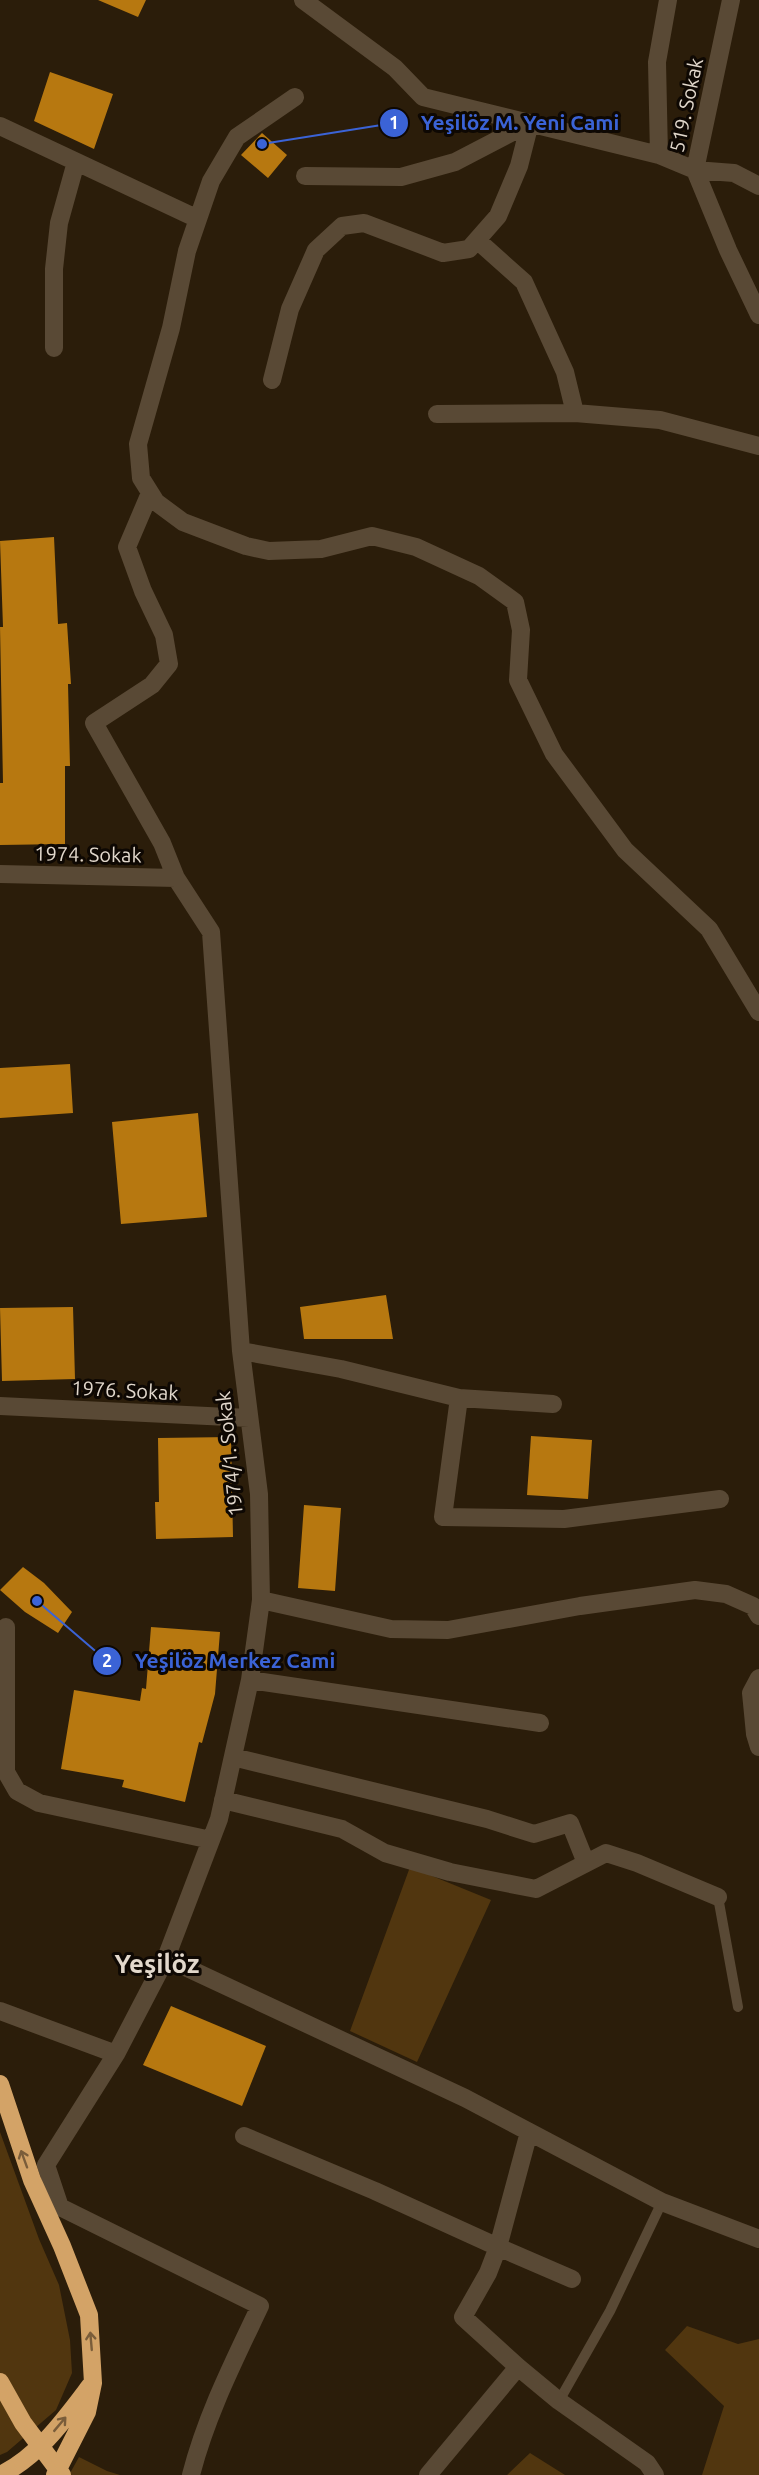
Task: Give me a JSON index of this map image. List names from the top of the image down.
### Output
{
  "streets": {
    "street": [
      "519. Sokak",
      "1974. Sokak",
      "1976. Sokak",
      "1974/1. Sokak"
    ]
  },
  "crossings": [
    ["1974. Sokak", "1974/1. Sokak"],
    ["1976. Sokak", "1974/1. Sokak"]
  ],
  "districts": ["Yeşilöz"],
  "places": ["Yeşilöz M. Yeni Cami", "Yeşilöz Merkez Cami"]
}
